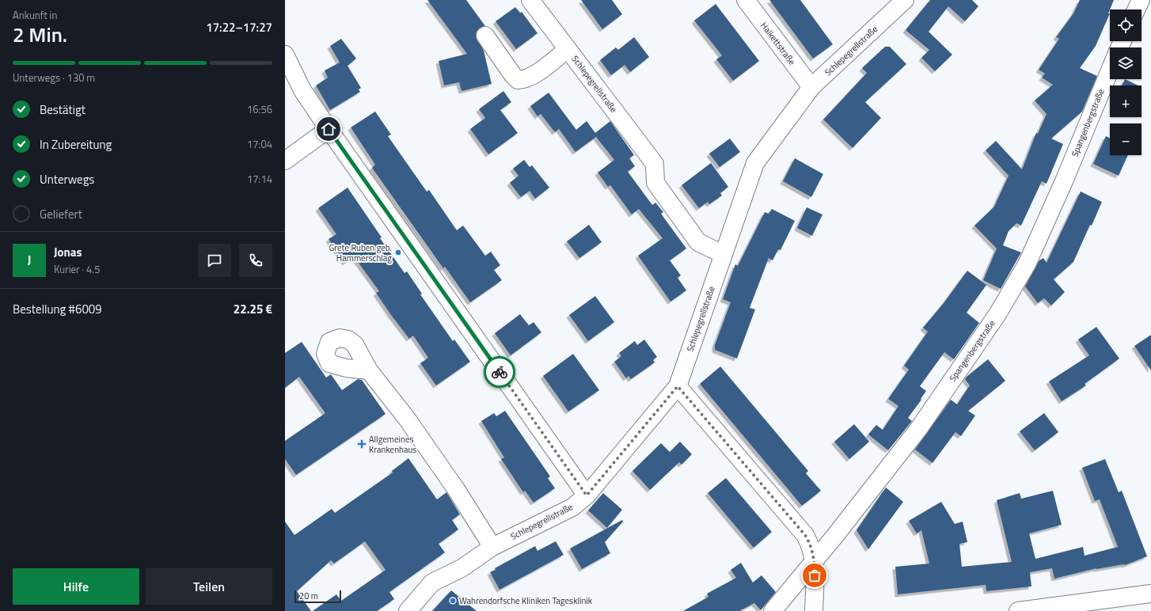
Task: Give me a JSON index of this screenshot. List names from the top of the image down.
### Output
{
  "streets": {
    "street": ["Halkettstraße", "Schlepegrellstraße", "Spangenbergstraße"]
  },
  "crossings": [
    ["Halkettstraße", "Schlepegrellstraße"]
  ],
  "places": {
    "other": ["Grete Ruben geb. Hammerschlag", "Wahrendorfsche Kliniken Tagesklinik"],
    "health": ["Allgemeines Krankenhaus"]
  },
  "scale_bar": "20 m",
  "page": {
    "heading": ["2 Min.", "Ankunft in", "17:22–17:27"],
    "panel": [
      "Jonas",
      "Kurier · 4.5",
      "Bestellung #6009",
      "22.25 €"
    ],
    "map_buttons": ["+", "−"],
    "bar": "Unterwegs · 130 m",
    "list": [
      ["Bestätigt", "16:56"],
      ["In Zubereitung", "17:04"],
      ["Unterwegs", "17:14"],
      "Geliefert"
    ],
    "round": "J",
    "buttons": ["Hilfe", "Teilen"],
    "scale": "20 m"
  }
}
